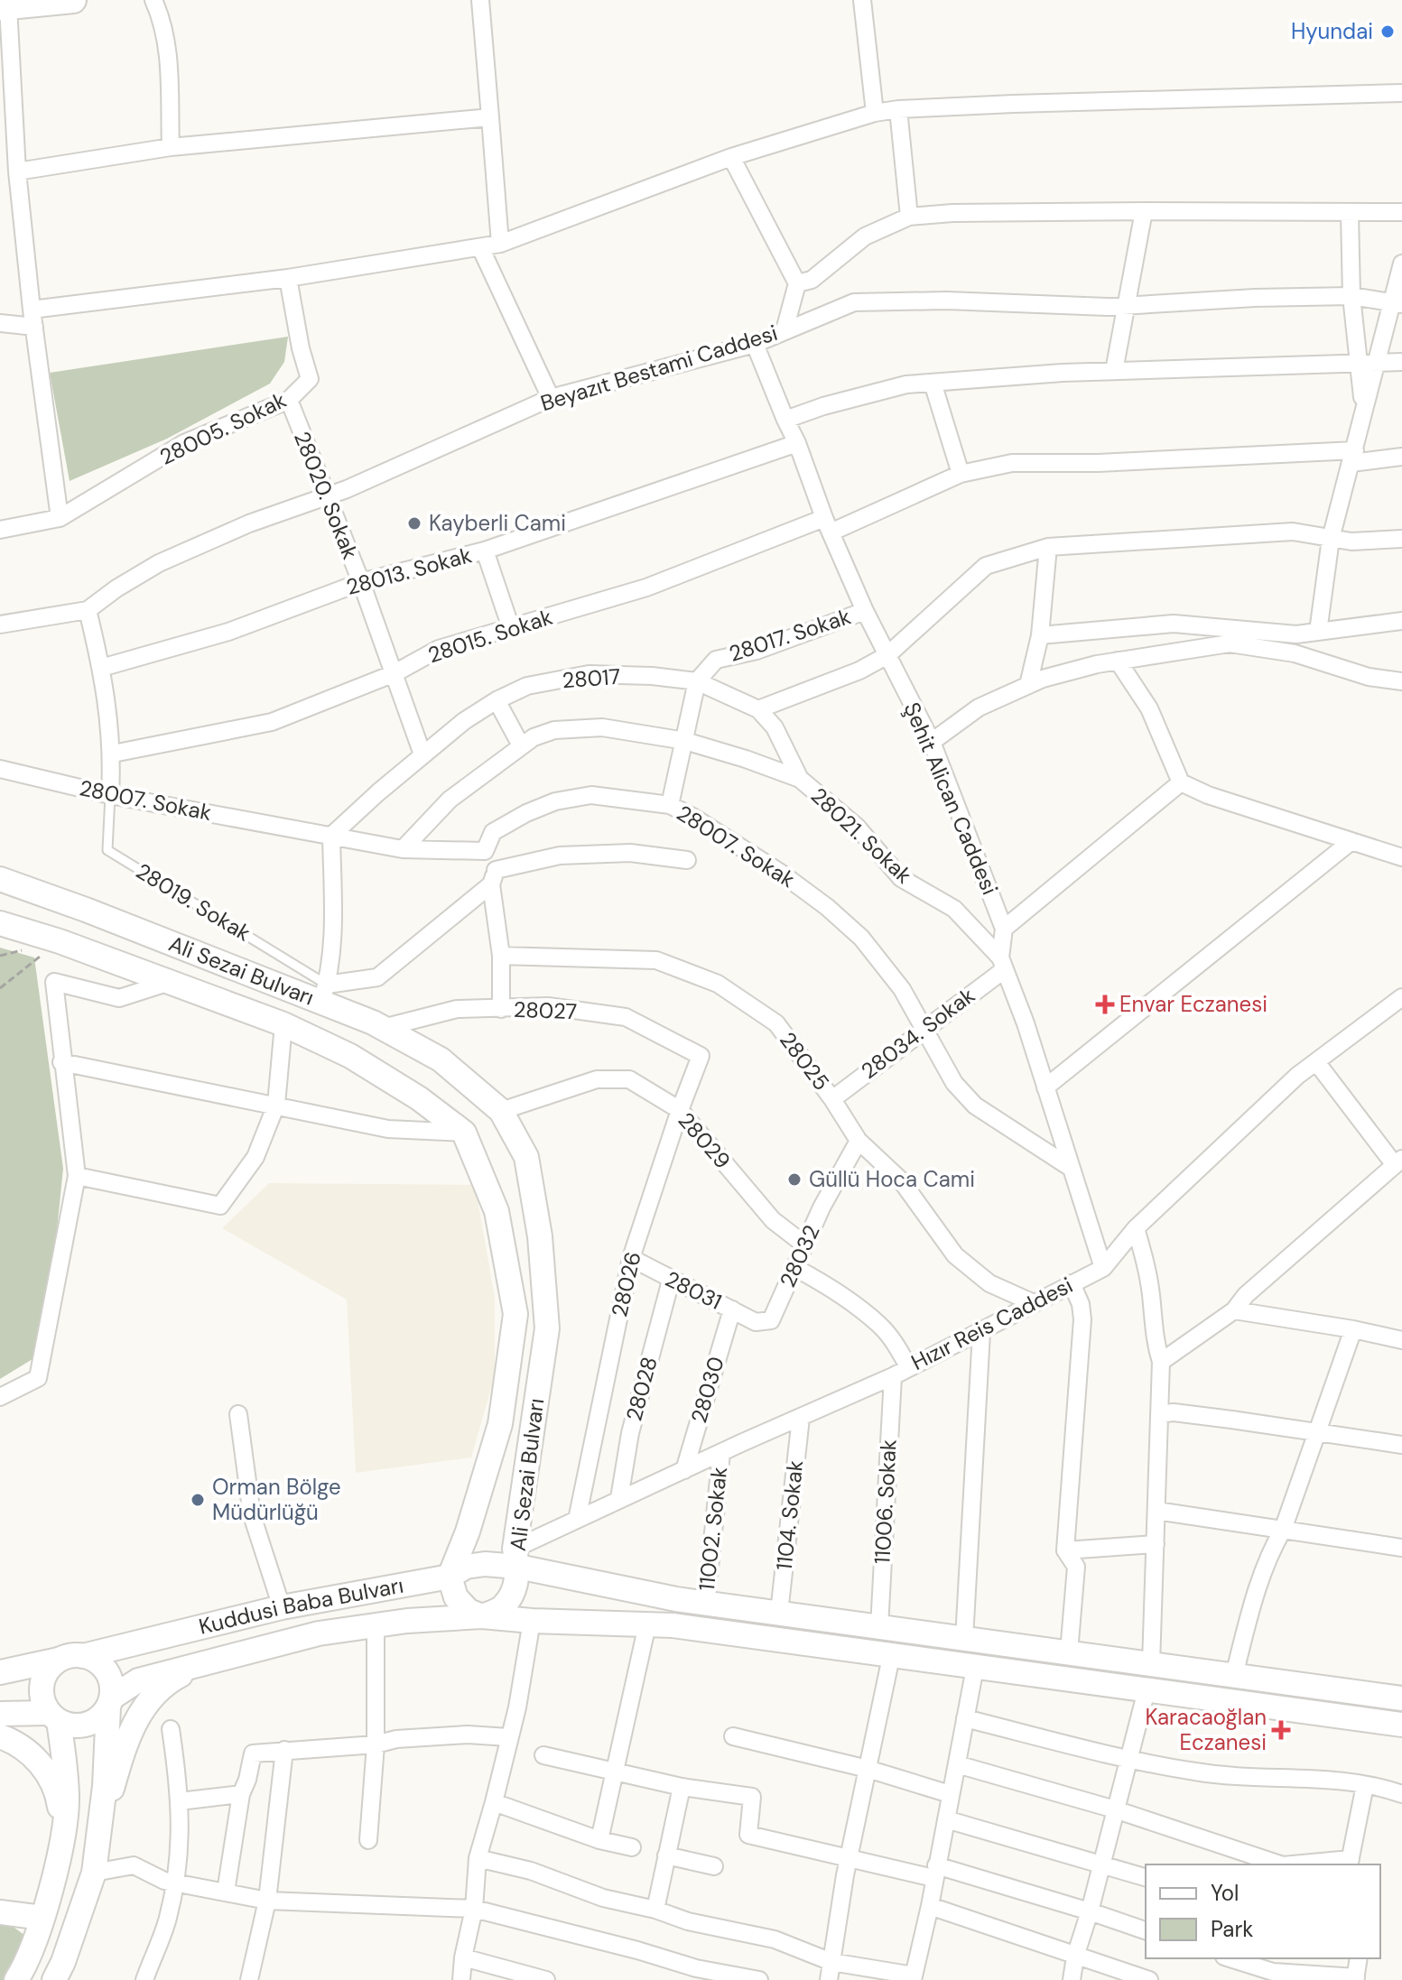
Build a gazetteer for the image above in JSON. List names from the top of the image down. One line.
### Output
{"streets":{"main road":["Ali Sezai Bulvarı","Kuddusi Baba Bulvarı"],"street":["Beyazıt Bestami Caddesi","28005. Sokak","28020. Sokak","28013. Sokak","28017. Sokak","28015. Sokak","28017","Şehit Alican Caddesi","28007. Sokak","28021. Sokak","28027","28034. Sokak","28025","28029","28032","28026","28031","Hızır Reis Caddesi","28028","28030","11006. Sokak","1104. Sokak","11002. Sokak"],"lane":["28019. Sokak"]},"crossings":[["Beyazıt Bestami Caddesi","28020. Sokak"],["Beyazıt Bestami Caddesi","Şehit Alican Caddesi"],["28005. Sokak","28020. Sokak"],["28020. Sokak","28013. Sokak"],["28020. Sokak","28015. Sokak"],["28020. Sokak","28017"],["28013. Sokak","Şehit Alican Caddesi"],["28017. Sokak","28017"],["28017. Sokak","Şehit Alican Caddesi"],["28015. Sokak","Şehit Alican Caddesi"],["28017","28007. Sokak"],["Şehit Alican Caddesi","28007. Sokak"],["Şehit Alican Caddesi","28021. Sokak"],["Şehit Alican Caddesi","28034. Sokak"],["Şehit Alican Caddesi","Hızır Reis Caddesi"],["28007. Sokak","28021. Sokak"],["28007. Sokak","28019. Sokak"],["28007. Sokak","28034. Sokak"],["28021. Sokak","28034. Sokak"],["28019. Sokak","Ali Sezai Bulvarı"],["Ali Sezai Bulvarı","28027"],["Ali Sezai Bulvarı","28029"],["Ali Sezai Bulvarı","Hızır Reis Caddesi"],["Ali Sezai Bulvarı","Kuddusi Baba Bulvarı"],["28027","28026"],["28034. Sokak","28025"],["28025","28032"],["28025","Hızır Reis Caddesi"],["28029","28032"],["28029","28026"],["28032","28031"],["28026","28031"],["28026","Hızır Reis Caddesi"],["28031","28028"],["28031","28030"],["Hızır Reis Caddesi","28028"],["Hızır Reis Caddesi","28030"],["Hızır Reis Caddesi","11006. Sokak"],["Hızır Reis Caddesi","1104. Sokak"],["Hızır Reis Caddesi","11002. Sokak"],["Hızır Reis Caddesi","Kuddusi Baba Bulvarı"],["11006. Sokak","Kuddusi Baba Bulvarı"],["1104. Sokak","Kuddusi Baba Bulvarı"],["11002. Sokak","Kuddusi Baba Bulvarı"]],"places":{"other":["Hyundai","Kayberli Cami","Güllü Hoca Cami","Orman Bölge Müdürlüğü"],"health":["Envar Eczanesi","Karacaoğlan Eczanesi"]},"legend":["Yol","Park"]}
